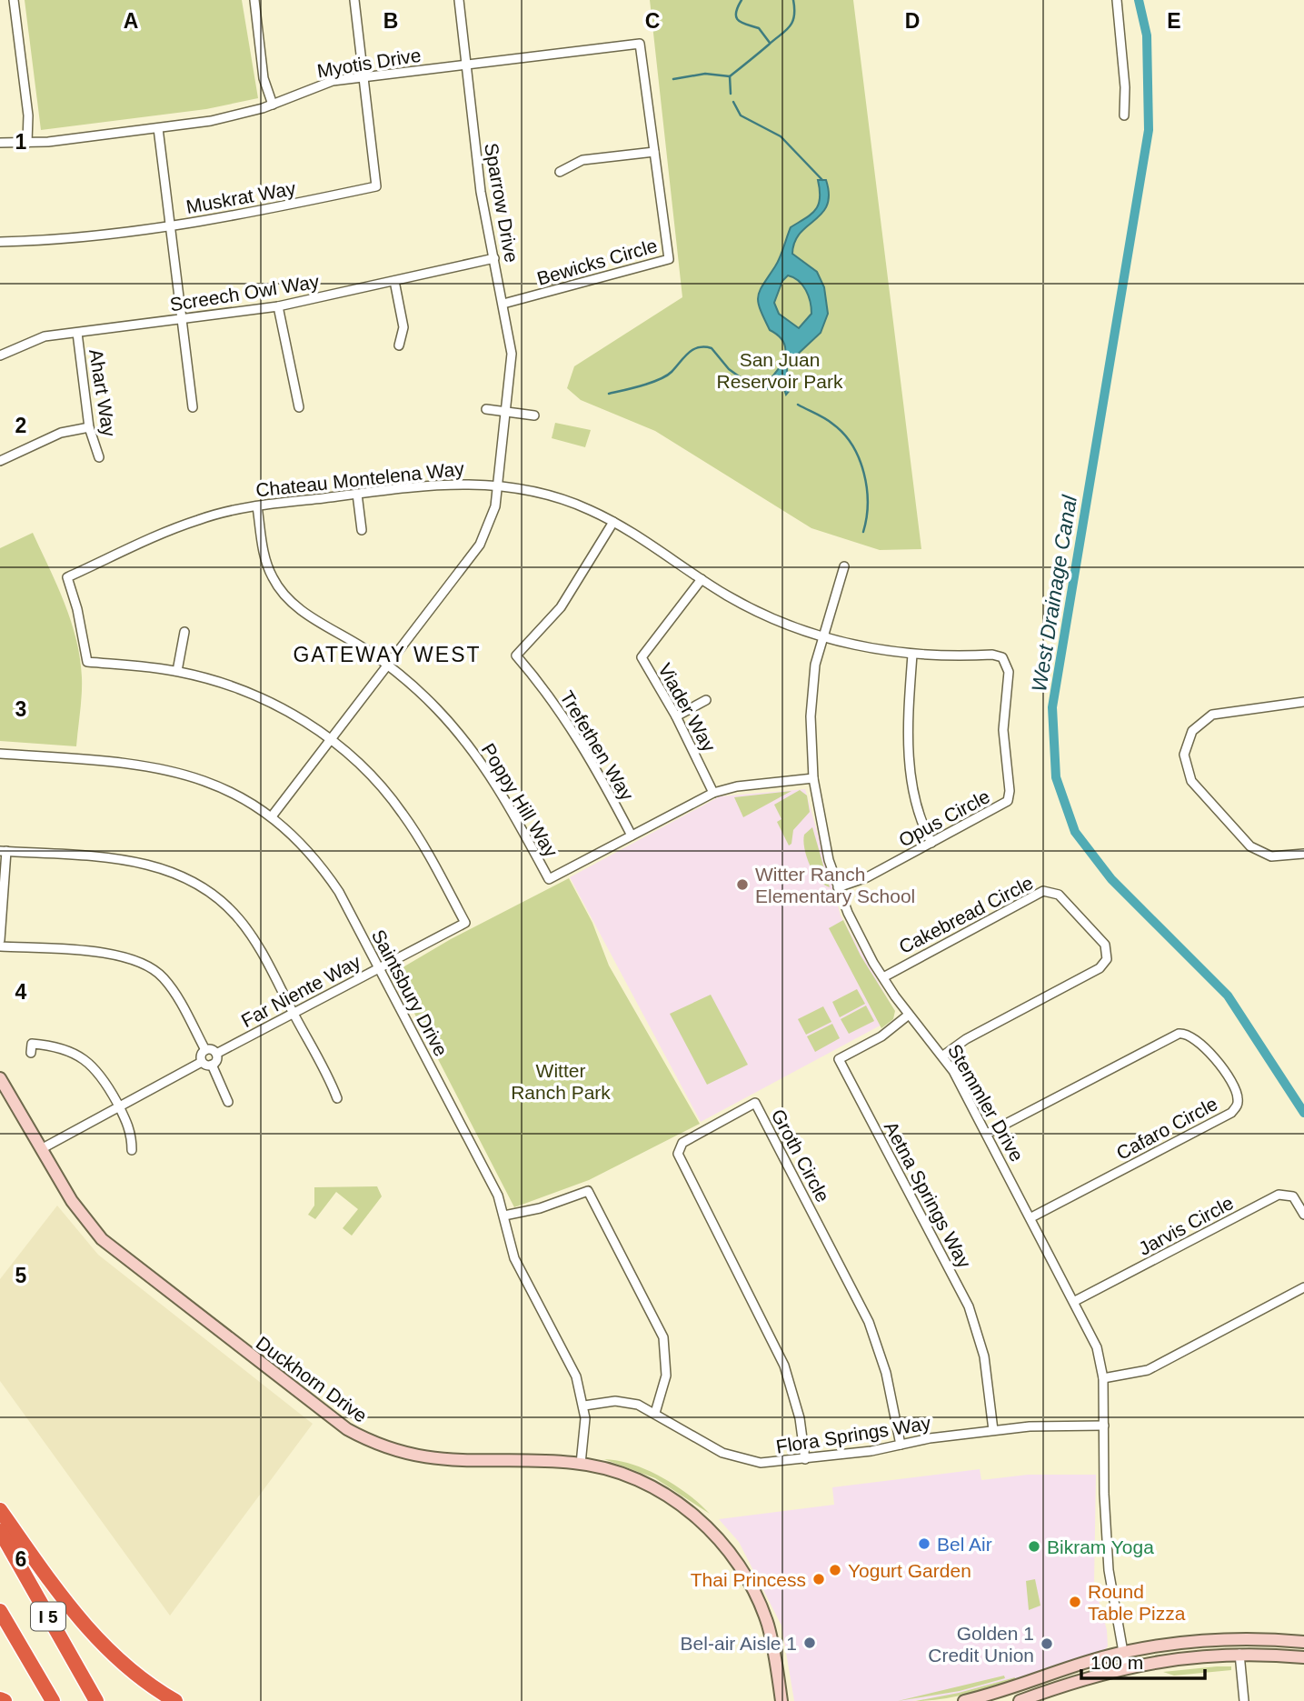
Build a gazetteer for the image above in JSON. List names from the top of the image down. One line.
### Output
{"streets":{"highway":["I 5"],"street":["Myotis Drive","Muskrat Way","Sparrow Drive","Bewicks Circle","Screech Owl Way","Ahart Way","Chateau Montelena Way","Viader Way","Trefethen Way","Poppy Hill Way","Opus Circle","Cakebread Circle","Far Niente Way","Saintsbury Drive","Stemmler Drive","Cafaro Circle","Groth Circle","Aetna Springs Way","Jarvis Circle","Duckhorn Drive","Flora Springs Way"]},"crossings":[["Myotis Drive","Muskrat Way"],["Myotis Drive","Sparrow Drive"],["Myotis Drive","Bewicks Circle"],["Sparrow Drive","Bewicks Circle"],["Sparrow Drive","Screech Owl Way"],["Sparrow Drive","Chateau Montelena Way"],["Sparrow Drive","Poppy Hill Way"],["Sparrow Drive","Far Niente Way"],["Sparrow Drive","Saintsbury Drive"],["Screech Owl Way","Ahart Way"],["Chateau Montelena Way","Viader Way"],["Chateau Montelena Way","Trefethen Way"],["Chateau Montelena Way","Poppy Hill Way"],["Chateau Montelena Way","Opus Circle"],["Chateau Montelena Way","Far Niente Way"],["Chateau Montelena Way","Stemmler Drive"],["Viader Way","Poppy Hill Way"],["Trefethen Way","Poppy Hill Way"],["Poppy Hill Way","Stemmler Drive"],["Opus Circle","Stemmler Drive"],["Cakebread Circle","Stemmler Drive"],["Far Niente Way","Saintsbury Drive"],["Saintsbury Drive","Duckhorn Drive"],["Saintsbury Drive","Flora Springs Way"],["Stemmler Drive","Cafaro Circle"],["Stemmler Drive","Aetna Springs Way"],["Stemmler Drive","Jarvis Circle"],["Stemmler Drive","Flora Springs Way"],["Groth Circle","Flora Springs Way"],["Aetna Springs Way","Flora Springs Way"]],"districts":["GATEWAY WEST"],"water":["West Drainage Canal"],"parks":["San Juan Reservoir Park","Witter Ranch Park"],"places":["Witter Ranch Elementary School","Bel Air","Bikram Yoga","Yogurt Garden","Thai Princess","Round Table Pizza","Bel-air Aisle 1","Golden 1 Credit Union"],"scale_bar":"100 m","grid":{"columns":["A","B","C","D","E"],"rows":["1","2","3","4","5","6"]}}
